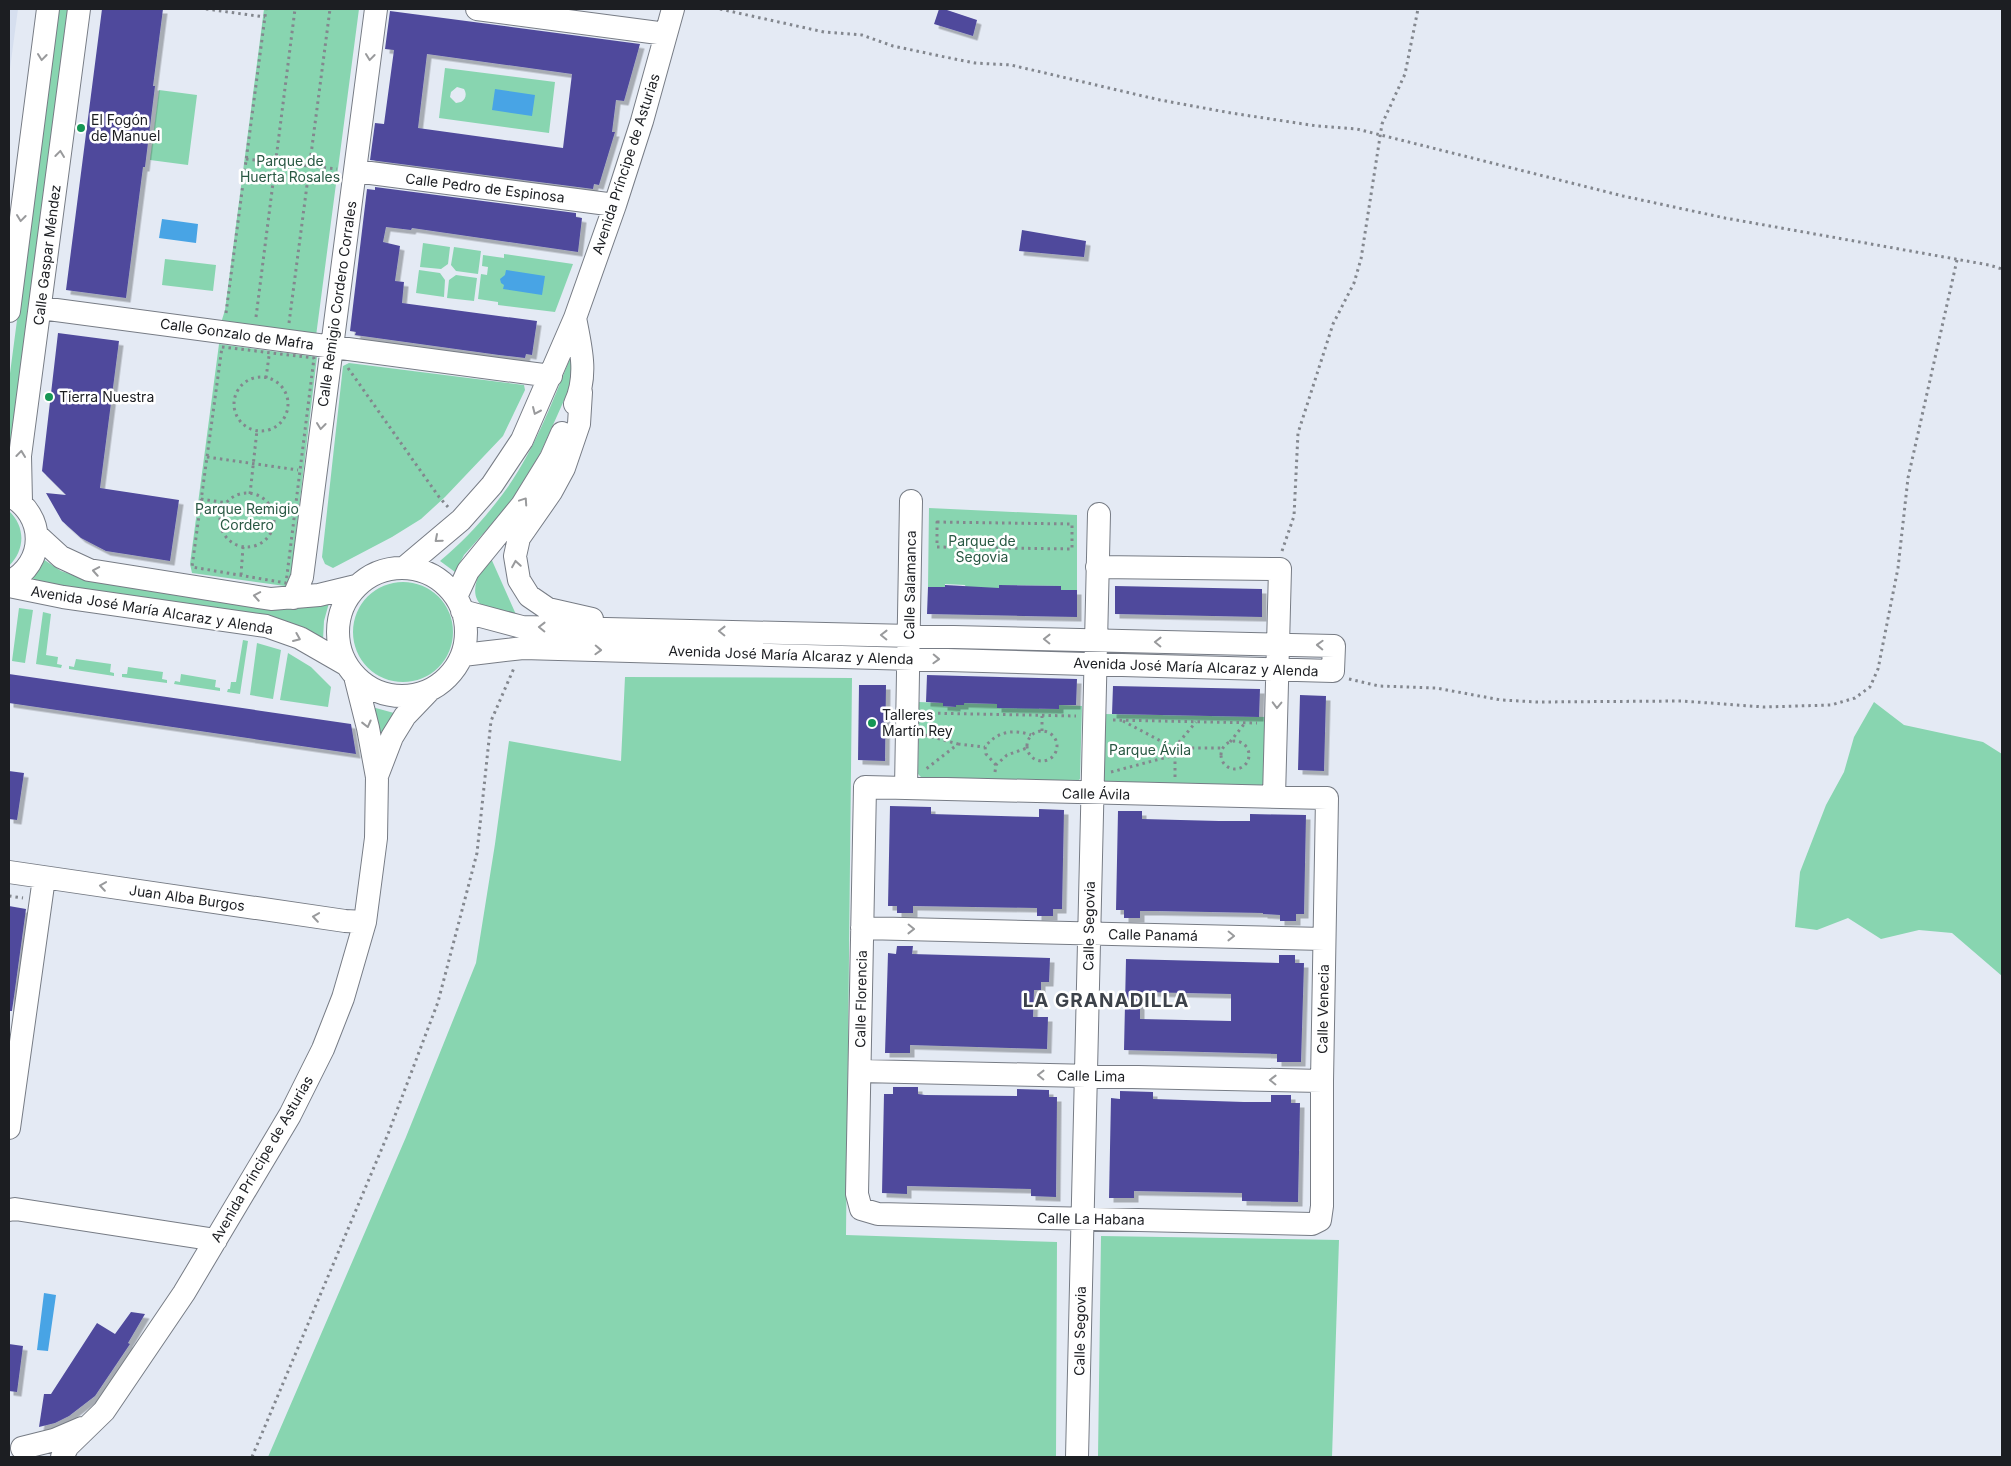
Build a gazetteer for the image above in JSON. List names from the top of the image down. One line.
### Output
{"streets":{"street":["Avenida Príncipe de Asturias","Calle Pedro de Espinosa","Calle Gaspar Méndez","Calle Remigio Cordero Corrales","Calle Gonzalo de Mafra","Calle Salamanca","Avenida José María Alcaraz y Alenda","Calle Ávila","Juan Alba Burgos","Calle Segovia","Calle Panamá","Calle Florencia","Calle Venecia","Calle Lima","Calle La Habana"]},"crossings":[["Avenida Príncipe de Asturias","Calle Pedro de Espinosa"],["Avenida Príncipe de Asturias","Calle Gonzalo de Mafra"],["Avenida Príncipe de Asturias","Avenida José María Alcaraz y Alenda"],["Avenida Príncipe de Asturias","Juan Alba Burgos"],["Calle Pedro de Espinosa","Calle Remigio Cordero Corrales"],["Calle Gaspar Méndez","Calle Gonzalo de Mafra"],["Calle Remigio Cordero Corrales","Calle Gonzalo de Mafra"],["Calle Salamanca","Avenida José María Alcaraz y Alenda"],["Calle Salamanca","Calle Ávila"],["Avenida José María Alcaraz y Alenda","Calle Segovia"],["Calle Ávila","Calle Segovia"],["Calle Ávila","Calle Florencia"],["Calle Ávila","Calle Venecia"],["Calle Segovia","Calle Panamá"],["Calle Segovia","Calle Lima"],["Calle Segovia","Calle La Habana"],["Calle Panamá","Calle Florencia"],["Calle Panamá","Calle Venecia"],["Calle Florencia","Calle Lima"],["Calle Florencia","Calle La Habana"],["Calle Venecia","Calle Lima"],["Calle Venecia","Calle La Habana"]],"one_way":["Calle Remigio Cordero Corrales","Juan Alba Burgos","Calle Panamá","Calle Lima"],"districts":["LA GRANADILLA"],"parks":["Parque de Huerta Rosales","Parque Remigio Cordero","Parque de Segovia","Parque Ávila"],"places":["El Fogón de Manuel","Tierra Nuestra","Talleres Martín Rey"]}
